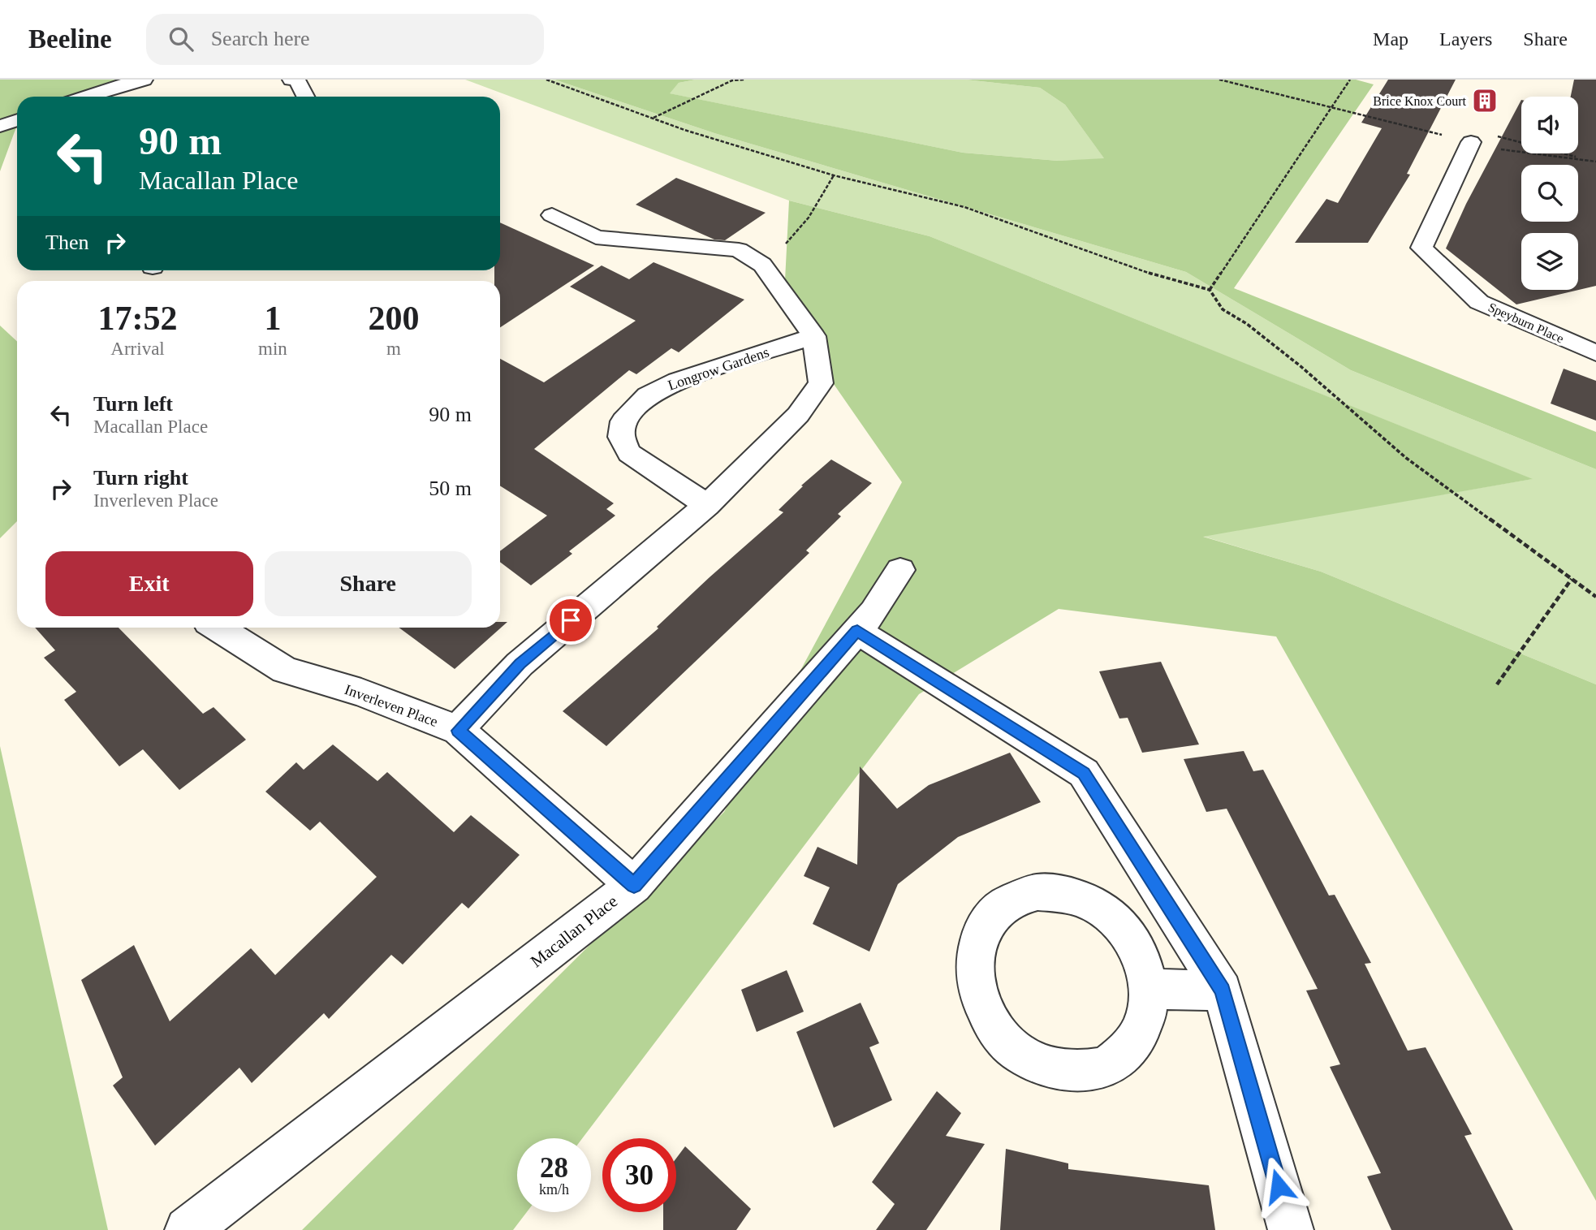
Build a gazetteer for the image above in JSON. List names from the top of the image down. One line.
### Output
{"streets":{"street":["Speyburn Place","Longrow Gardens","Inverleven Place","Macallan Place"]},"crossings":[["Inverleven Place","Macallan Place"]],"places":{"building":["Brice Knox Court"]},"page":{"header":"Beeline","search":"Search here","nav":["Map","Layers","Share"],"turn":["90 m","Macallan Place"],"then":"Then","eta":["17:52","Arrival","1","min","200","m"],"list":[{"name":"Turn left","note":"Macallan Place","value":"90 m"},{"name":"Turn right","note":"Inverleven Place","value":"50 m"}],"buttons":["Exit","Share"],"speed":"28 km/h","limit":"30"}}
